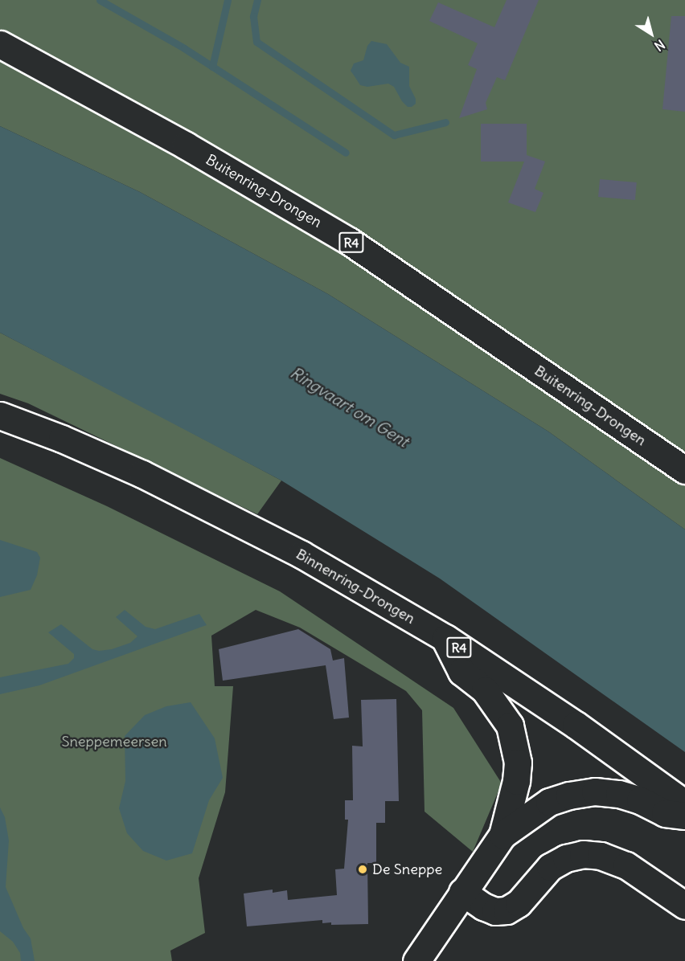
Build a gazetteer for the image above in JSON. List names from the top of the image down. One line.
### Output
{"streets":{"main road":["Buitenring-Drongen","R4","Binnenring-Drongen"]},"water":["Ringvaart om Gent"],"parks":["Sneppemeersen"],"places":["De Sneppe"],"north":"bottom right"}
